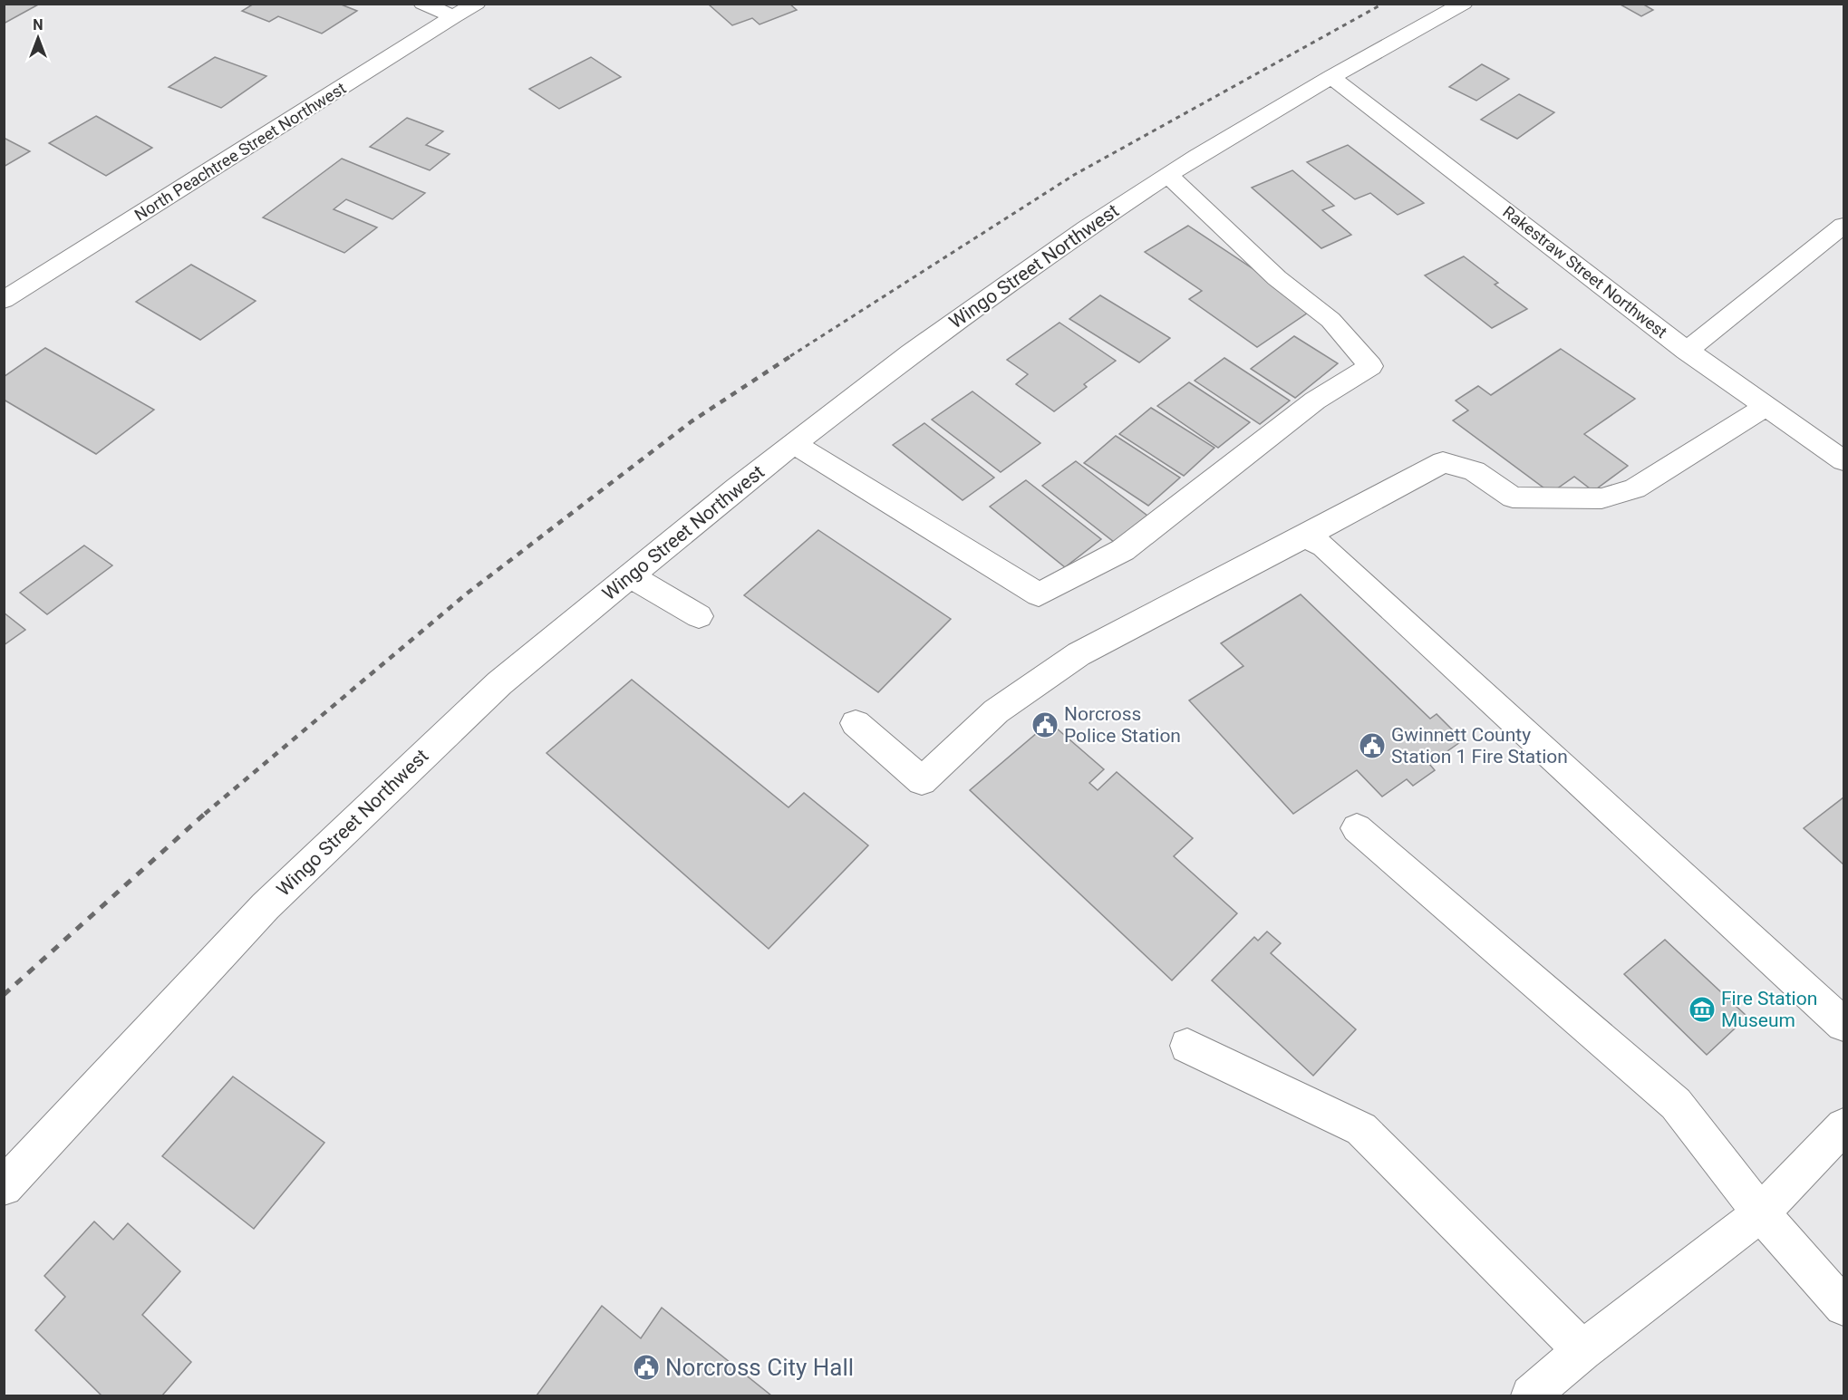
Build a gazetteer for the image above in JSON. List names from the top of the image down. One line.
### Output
{"streets":{"street":["North Peachtree Street Northwest","Wingo Street Northwest","Rakestraw Street Northwest"]},"crossings":[["Wingo Street Northwest","Rakestraw Street Northwest"]],"places":{"public building":["Norcross Police Station","Gwinnett County Station 1 Fire Station","Norcross City Hall"],"museum":["Fire Station Museum"]},"north":"top"}
